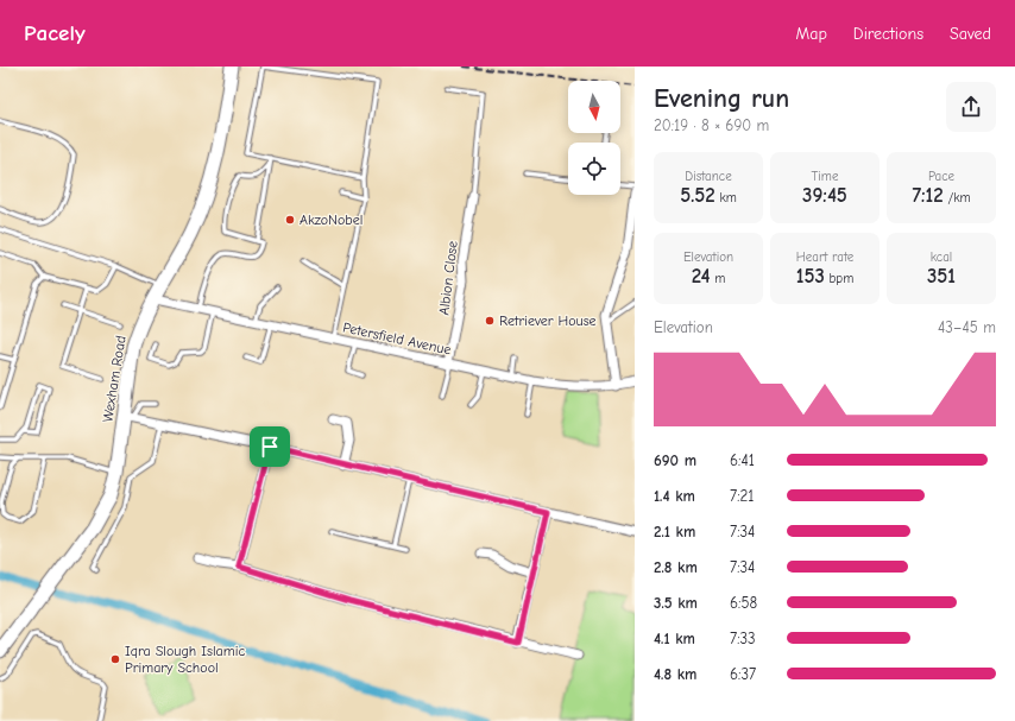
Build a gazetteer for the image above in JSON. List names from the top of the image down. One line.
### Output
{"streets":{"street":["Albion Close","Petersfield Avenue","Wexham Road"]},"crossings":[["Albion Close","Petersfield Avenue"],["Petersfield Avenue","Wexham Road"]],"places":["AkzoNobel","Retriever House","Iqra Slough Islamic Primary School"],"north":"bottom","page":{"header":"Pacely","nav":["Map","Directions","Saved"],"heading":["Evening run","20:19 · 8 × 690 m"],"stats":[["Distance","5.52 km"],["Time","39:45"],["Pace","7:12 /km"],["Elevation","24 m"],["Heart rate","153 bpm"],["kcal","351"]],"chart":["Elevation","43–45 m"],"list":[{"name":"690 m","note":"6:41"},{"name":"1.4 km","note":"7:21"},{"name":"2.1 km","note":"7:34"},{"name":"2.8 km","note":"7:34"},{"name":"3.5 km","note":"6:58"},{"name":"4.1 km","note":"7:33"},{"name":"4.8 km","note":"6:37"}]}}
